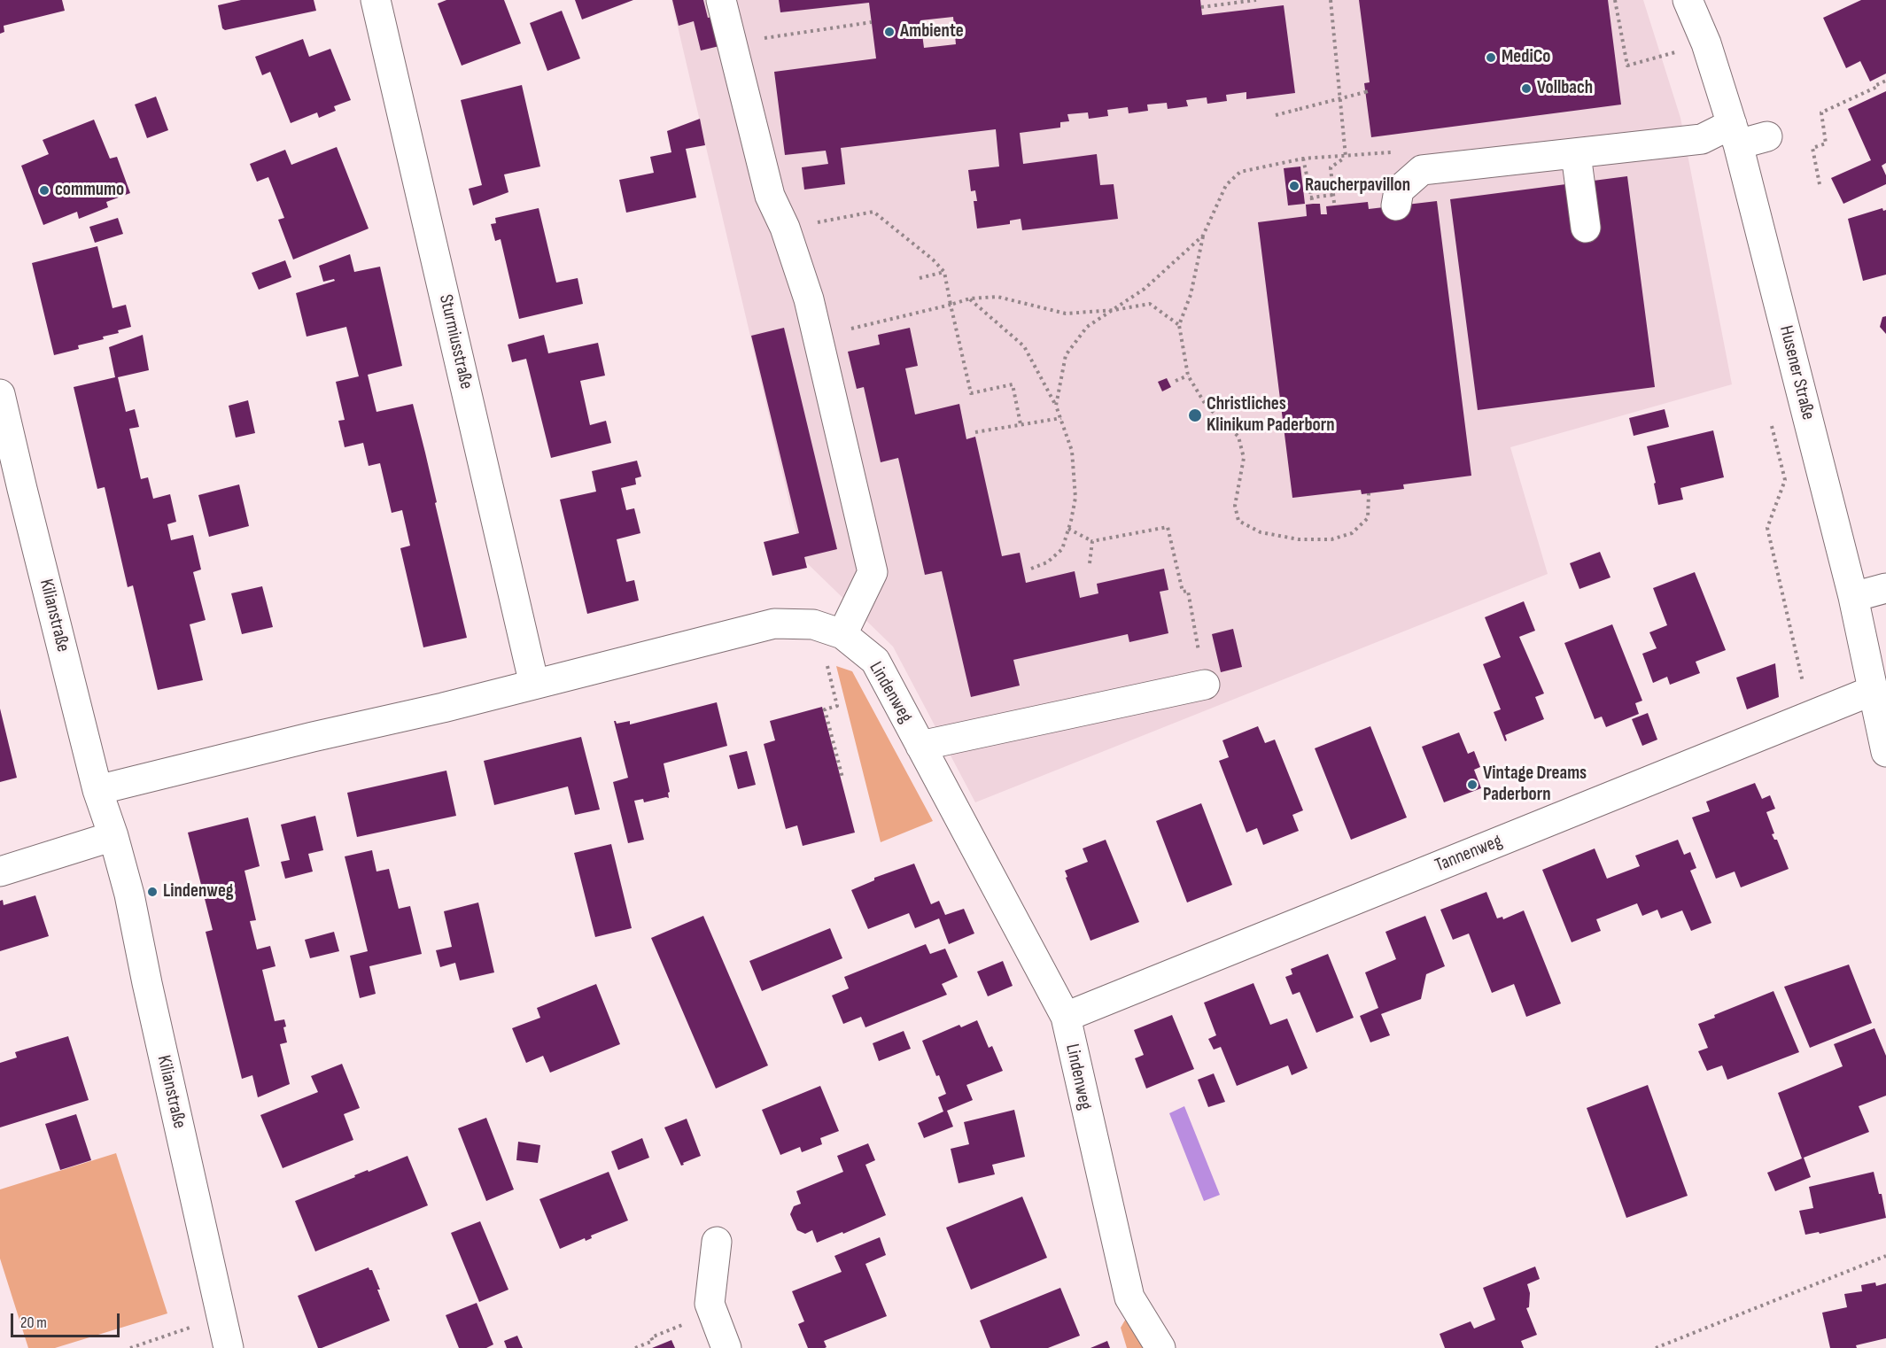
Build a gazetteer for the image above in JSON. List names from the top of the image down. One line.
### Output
{"streets":{"street":["Sturmiusstraße","Husener Straße","Kilianstraße","Lindenweg","Tannenweg"]},"crossings":[["Sturmiusstraße","Lindenweg"],["Husener Straße","Tannenweg"],["Kilianstraße","Lindenweg"],["Lindenweg","Tannenweg"]],"places":["Ambiente","MediCo","Vollbach","Raucherpavillon","commumo","Christliches Klinikum Paderborn","Vintage Dreams Paderborn","Lindenweg"],"scale_bar":"20 m"}
